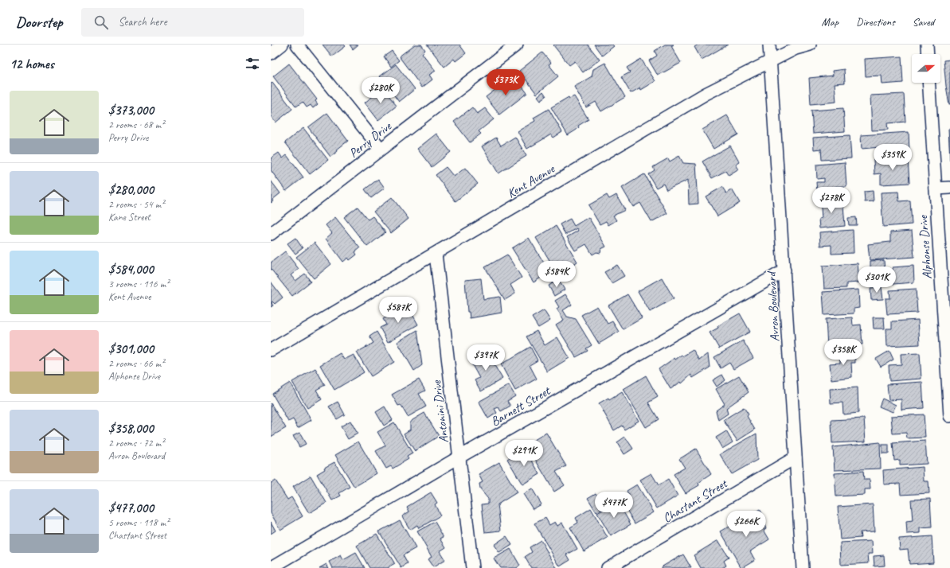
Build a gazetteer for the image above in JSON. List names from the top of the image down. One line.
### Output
{"streets":{"street":["Perry Drive","Kent Avenue","Alphonse Drive","Avron Boulevard","Barnett Street","Antonini Drive","Chastant Street"]},"crossings":[["Kent Avenue","Avron Boulevard"],["Kent Avenue","Antonini Drive"],["Avron Boulevard","Barnett Street"],["Avron Boulevard","Chastant Street"],["Barnett Street","Antonini Drive"]],"north":"right","page":{"header":"Doorstep","search":"Search here","nav":["Map","Directions","Saved"],"heading":"12 homes","price":["$373K","$280K","$359K","$278K","$584K","$301K","$587K","$358K","$397K","$291K","$477K","$266K"],"list":[{"name":"$373,000","note":"2 rooms · 68 m² · Perry Drive"},{"name":"$280,000","note":"2 rooms · 54 m² · Kane Street"},{"name":"$584,000","note":"3 rooms · 116 m² · Kent Avenue"},{"name":"$301,000","note":"2 rooms · 66 m² · Alphonse Drive"},{"name":"$358,000","note":"2 rooms · 72 m² · Avron Boulevard"},{"name":"$477,000","note":"5 rooms · 118 m² · Chastant Street"}]}}
